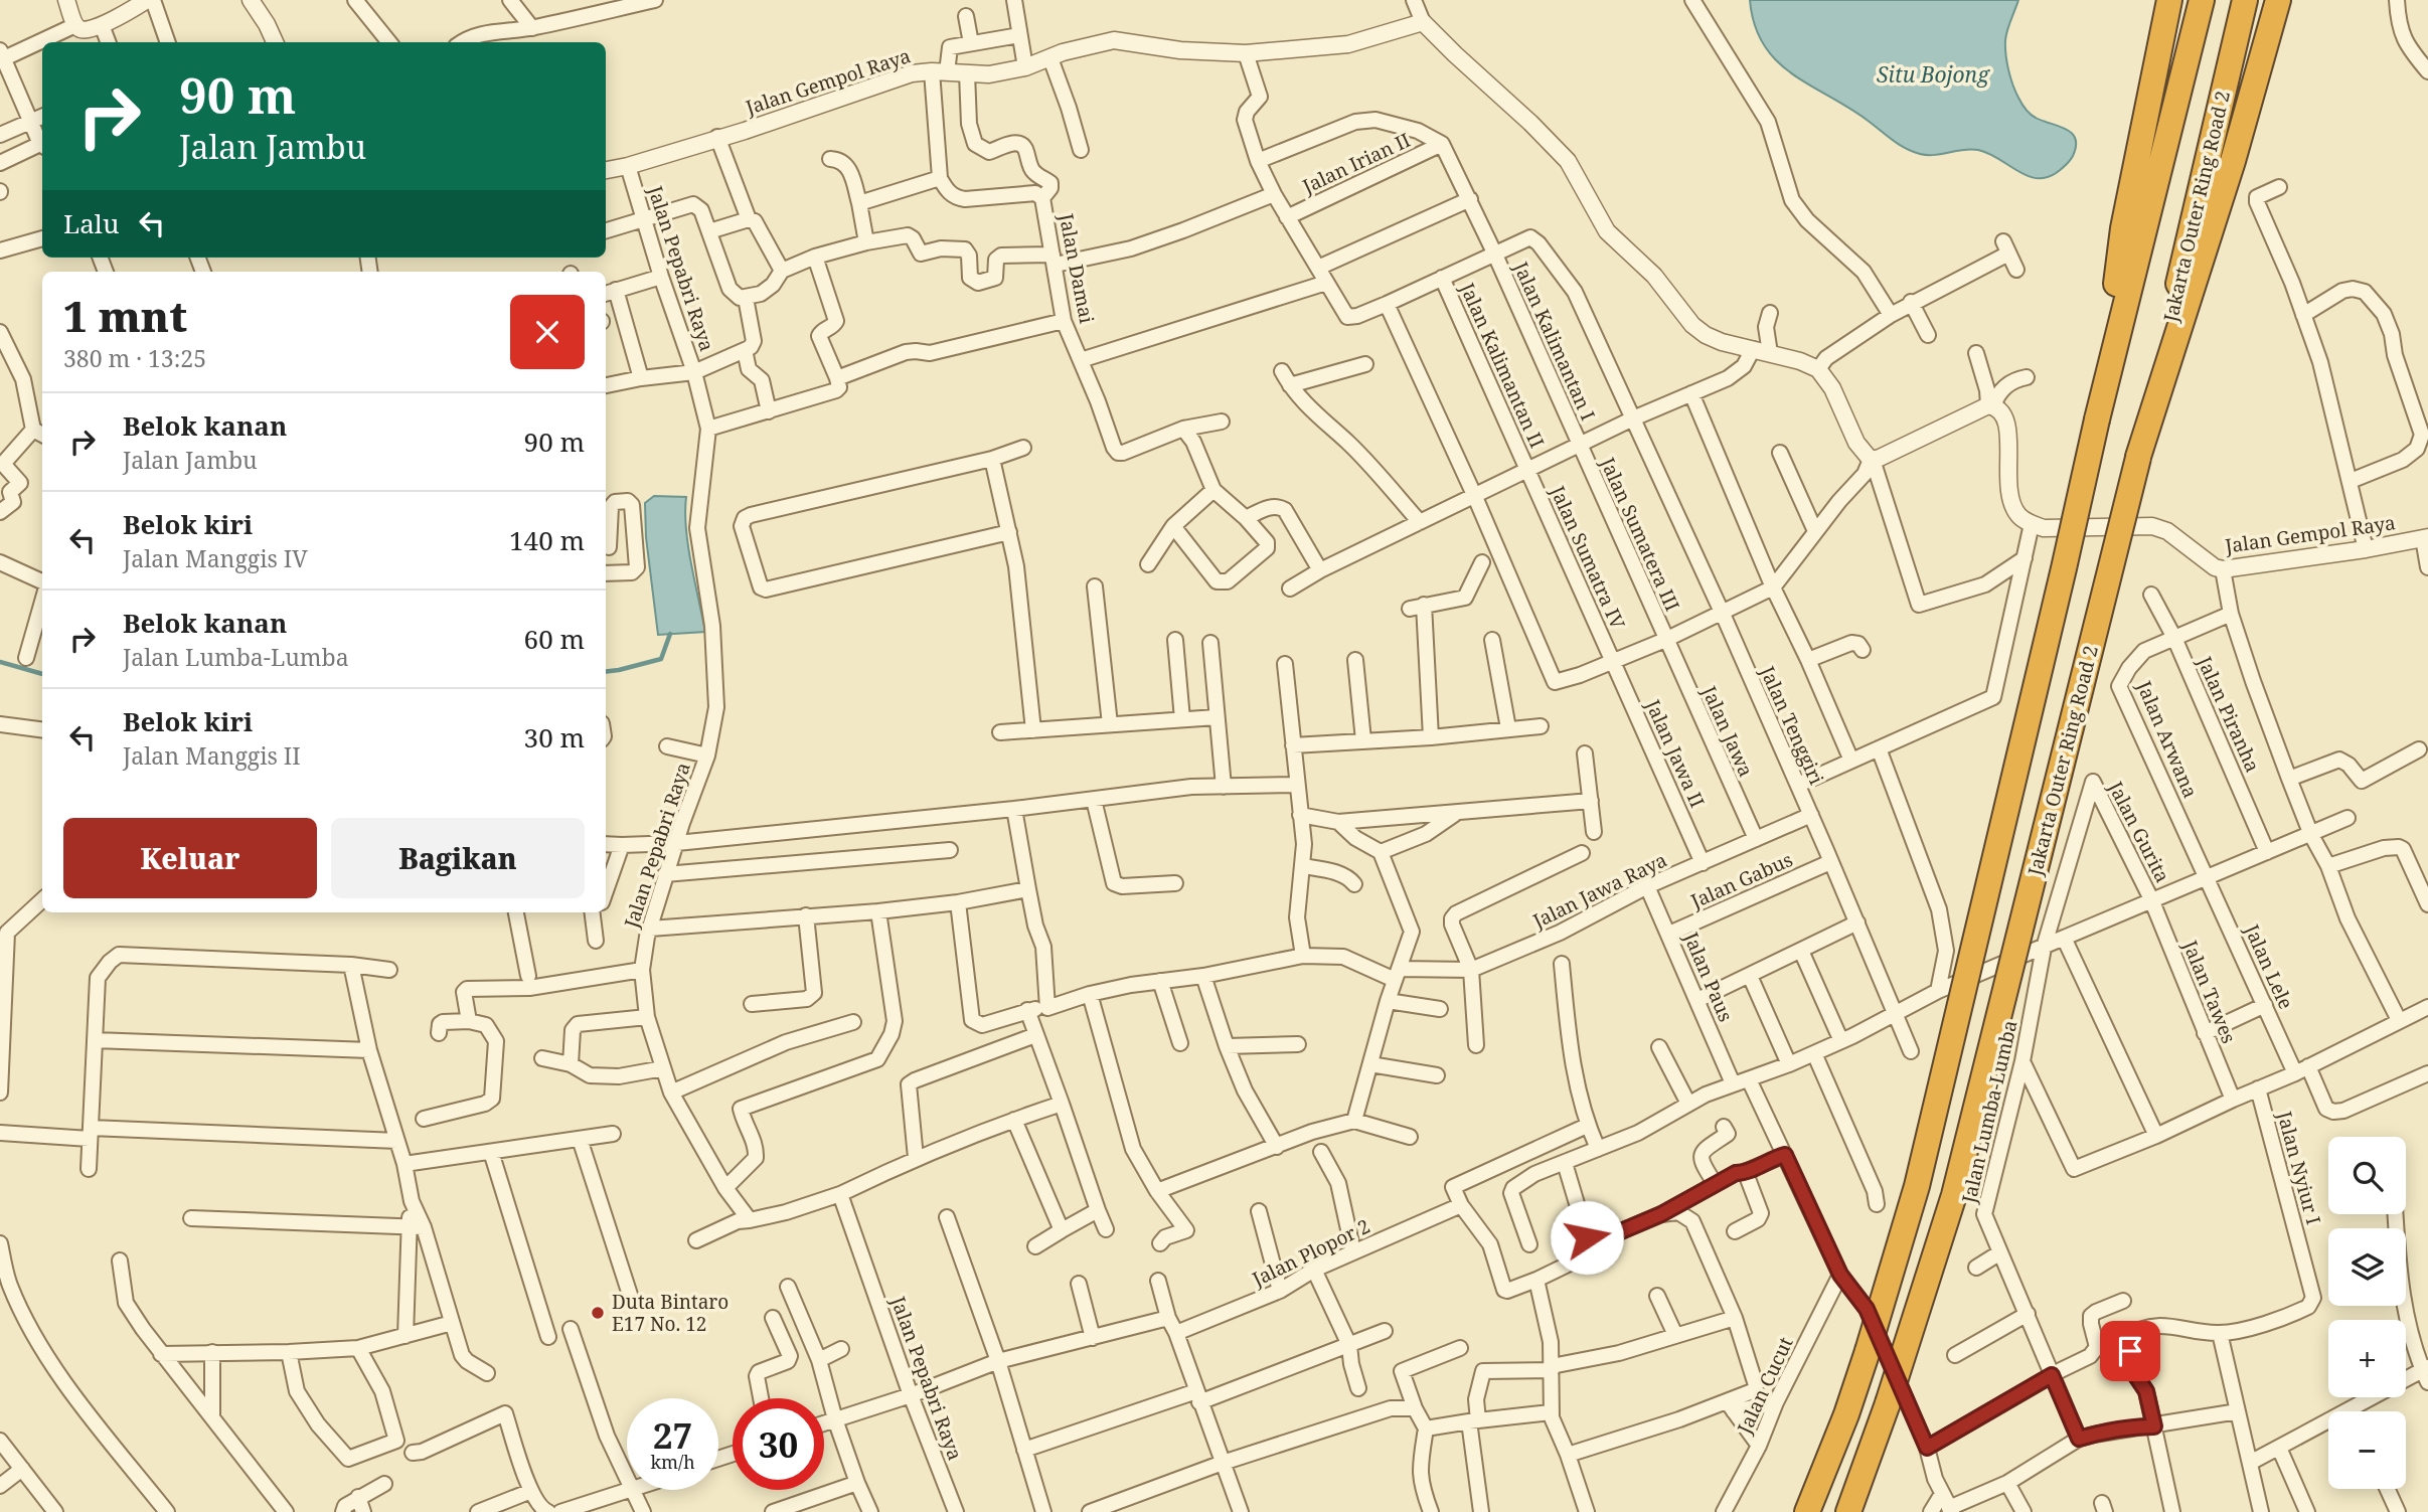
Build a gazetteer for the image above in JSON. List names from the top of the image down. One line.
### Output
{"streets":{"highway":["Jakarta Outer Ring Road 2"],"street":["Jalan Gempol Raya","Jalan Irian II","Jalan Pepabri Raya","Jalan Damai","Jalan Kalimantan I","Jalan Kalimantan II","Jalan Sumatera III","Jalan Sumatra IV","Jalan Piranha","Jalan Tenggiri","Jalan Jawa","Jalan Arwana","Jalan Jawa II","Jalan Gurita","Jalan Gabus","Jalan Jawa Raya","Jalan Lele","Jalan Paus","Jalan Tawes","Jalan Lumba-Lumba","Jalan Nyiur I","Jalan Plopor 2","Jalan Cucut"]},"crossings":[["Jalan Gempol Raya","Jalan Pepabri Raya"],["Jalan Irian II","Jalan Kalimantan I"],["Jalan Kalimantan I","Jalan Sumatera III"],["Jalan Kalimantan I","Jalan Tenggiri"],["Jalan Kalimantan II","Jalan Sumatra IV"],["Jalan Kalimantan II","Jalan Tenggiri"],["Jalan Sumatera III","Jalan Jawa"],["Jalan Sumatra IV","Jalan Jawa II"],["Jalan Piranha","Jalan Arwana"],["Jalan Tenggiri","Jalan Gabus"],["Jalan Tenggiri","Jalan Jawa Raya"],["Jalan Jawa","Jalan Jawa Raya"],["Jalan Arwana","Jalan Lele"],["Jalan Jawa II","Jalan Jawa Raya"],["Jalan Gurita","Jalan Tawes"],["Jalan Gurita","Jalan Lumba-Lumba"],["Jalan Gabus","Jalan Paus"],["Jalan Jawa Raya","Jalan Paus"]],"water":["Situ Bojong"],"places":["Duta Bintaro E17 No. 12"],"page":{"turn":["90 m","Jalan Jambu"],"then":"Lalu","heading":["1 mnt","380 m · 13:25"],"list":[{"name":"Belok kanan","note":"Jalan Jambu","value":"90 m"},{"name":"Belok kiri","note":"Jalan Manggis IV","value":"140 m"},{"name":"Belok kanan","note":"Jalan Lumba-Lumba","value":"60 m"},{"name":"Belok kiri","note":"Jalan Manggis II","value":"30 m"}],"buttons":["Keluar","Bagikan"],"map_buttons":["+","−"],"speed":"27 km/h","limit":"30"}}
